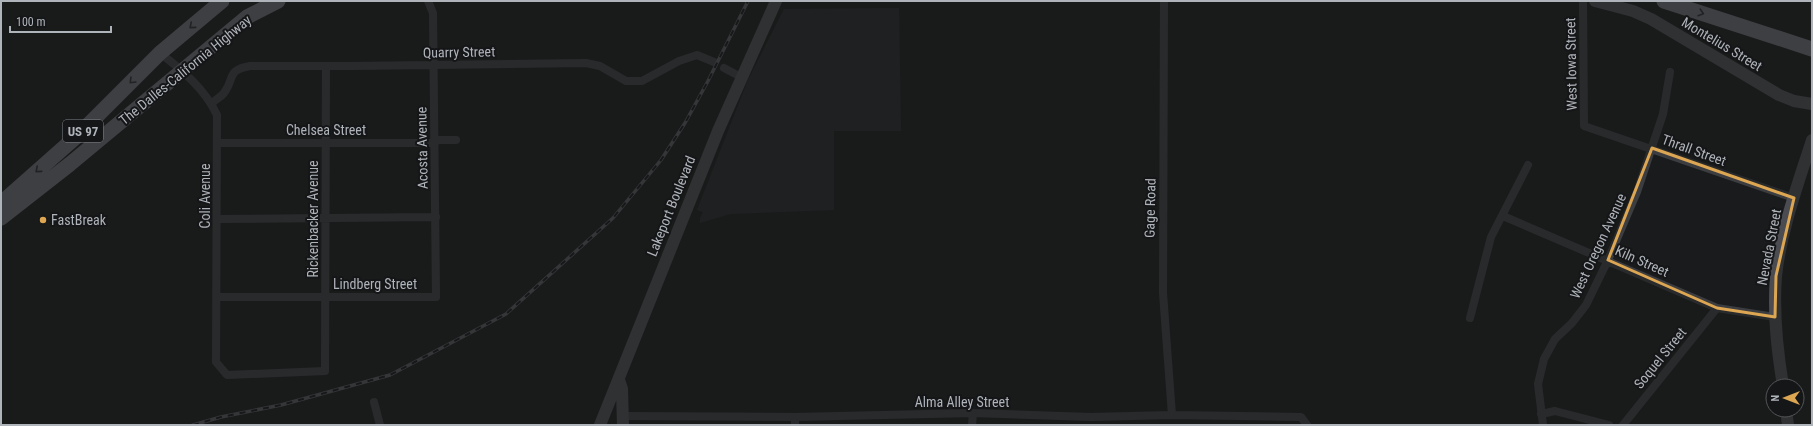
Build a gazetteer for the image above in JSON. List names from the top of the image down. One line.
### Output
{"streets":{"highway":["The Dalles-California Highway","US 97"],"street":["Montelius Street","Quarry Street","West Iowa Street","Chelsea Street","Acosta Avenue","Thrall Street","Coli Avenue","Lakeport Boulevard","Gage Road","Rickenbacker Avenue","West Oregon Avenue","Nevada Street","Kiln Street","Lindberg Street","Soquel Street","Alma Alley Street"]},"crossings":[["Quarry Street","Acosta Avenue"],["Quarry Street","Coli Avenue"],["Quarry Street","Rickenbacker Avenue"],["West Iowa Street","Thrall Street"],["The Dalles-California Highway","Coli Avenue"],["Chelsea Street","Acosta Avenue"],["Chelsea Street","Coli Avenue"],["Chelsea Street","Rickenbacker Avenue"],["Acosta Avenue","Lindberg Street"],["Thrall Street","West Oregon Avenue"],["Thrall Street","Nevada Street"],["Coli Avenue","Rickenbacker Avenue"],["Coli Avenue","Lindberg Street"],["Gage Road","Alma Alley Street"],["Rickenbacker Avenue","Lindberg Street"],["West Oregon Avenue","Kiln Street"],["Nevada Street","Kiln Street"],["Kiln Street","Soquel Street"]],"places":["FastBreak"],"scale_bar":"100 m","north":"left"}
